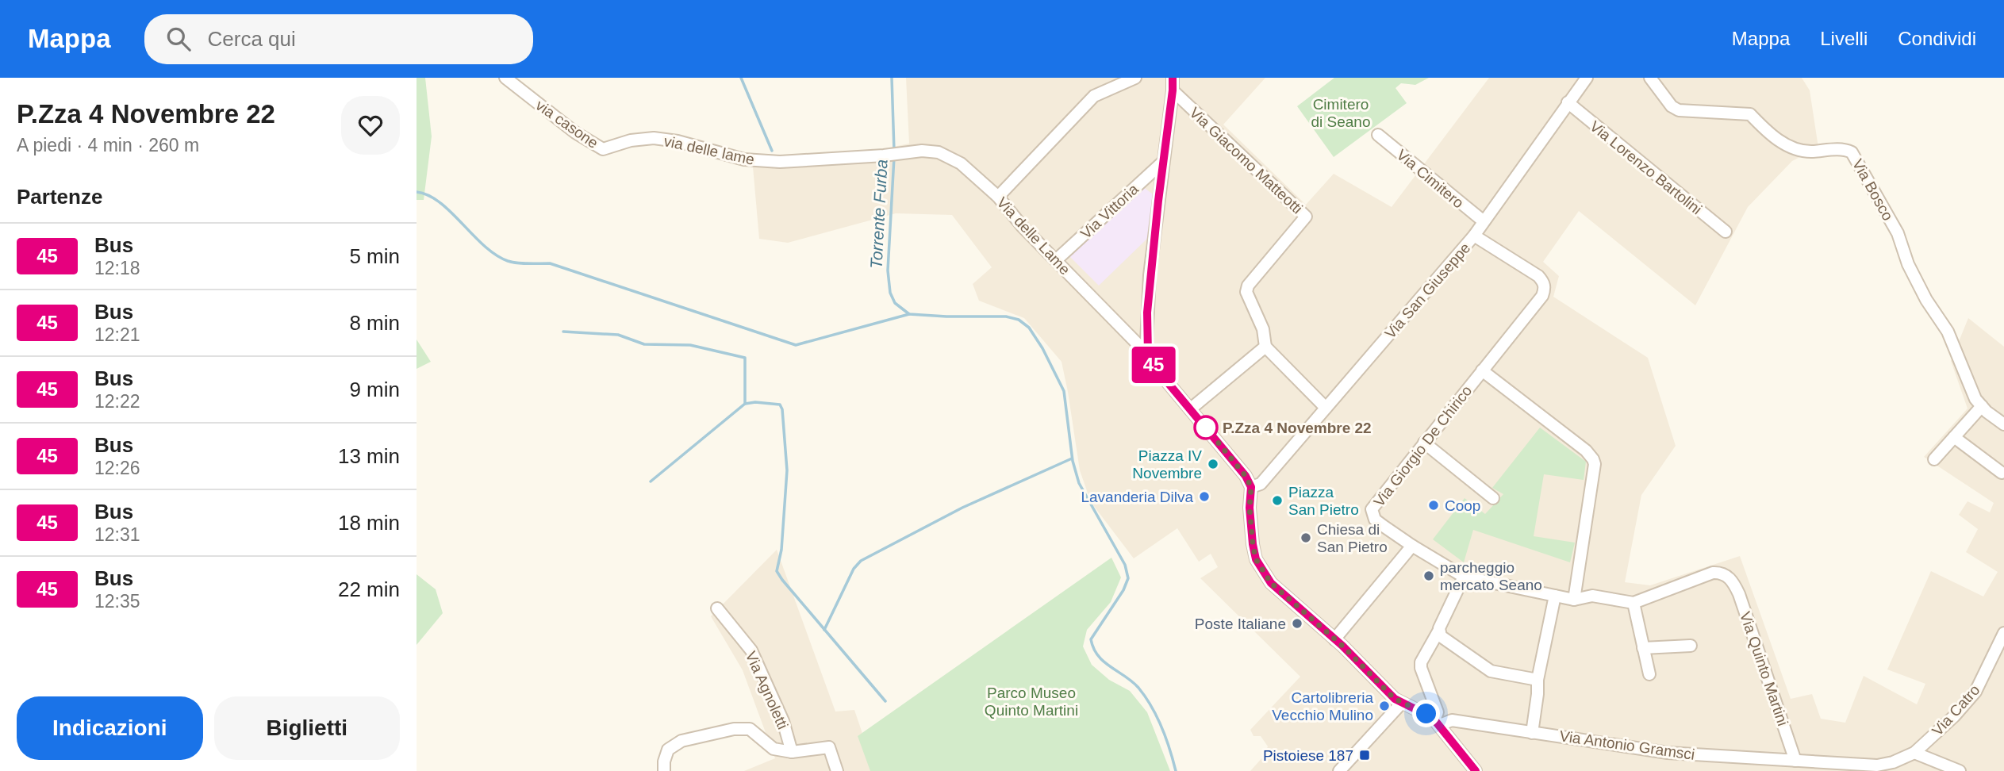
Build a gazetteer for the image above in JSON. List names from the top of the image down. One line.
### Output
{"streets":{"street":["via casone","via delle lame","Via Giacomo Matteotti","Via Lorenzo Bartolini","Via Cimitero","Via Bosco","Via Vittoria","Via delle Lame","Via San Giuseppe","Via Giorgio De Chirico","Via Quinto Martini","Via Agnoletti","Via Catro","Via Antonio Gramsci"]},"crossings":[["via casone","via delle lame"],["via delle lame","Via delle Lame"],["Via Lorenzo Bartolini","Via San Giuseppe"],["Via Cimitero","Via San Giuseppe"],["Via Vittoria","Via delle Lame"],["Via delle Lame","Via San Giuseppe"],["Via San Giuseppe","Via Giorgio De Chirico"],["Via Giorgio De Chirico","Via Quinto Martini"],["Via Quinto Martini","Via Antonio Gramsci"],["Via Catro","Via Antonio Gramsci"]],"water":["Torrente Furba"],"parks":["Cimitero di Seano","Parco Museo Quinto Martini"],"places":{"other":["P.Zza 4 Novembre 22","Piazza IV Novembre","Lavanderia Dilva","Piazza San Pietro","Coop","Chiesa di San Pietro","parcheggio mercato Seano","Poste Italiane","Cartolibreria Vecchio Mulino"],"transit":["Pistoiese 187"]},"lines":["bus line 45"],"page":{"header":"Mappa","search":"Cerca qui","nav":["Mappa","Livelli","Condividi"],"heading":[["P.Zza 4 Novembre 22","A piedi · 4 min · 260 m"],"Partenze"],"on_map":"45","list":[{"mark":"45","name":"Bus","note":"12:18","value":"5 min"},{"mark":"45","name":"Bus","note":"12:21","value":"8 min"},{"mark":"45","name":"Bus","note":"12:22","value":"9 min"},{"mark":"45","name":"Bus","note":"12:26","value":"13 min"},{"mark":"45","name":"Bus","note":"12:31","value":"18 min"},{"mark":"45","name":"Bus","note":"12:35","value":"22 min"}],"buttons":["Indicazioni","Biglietti"]}}
